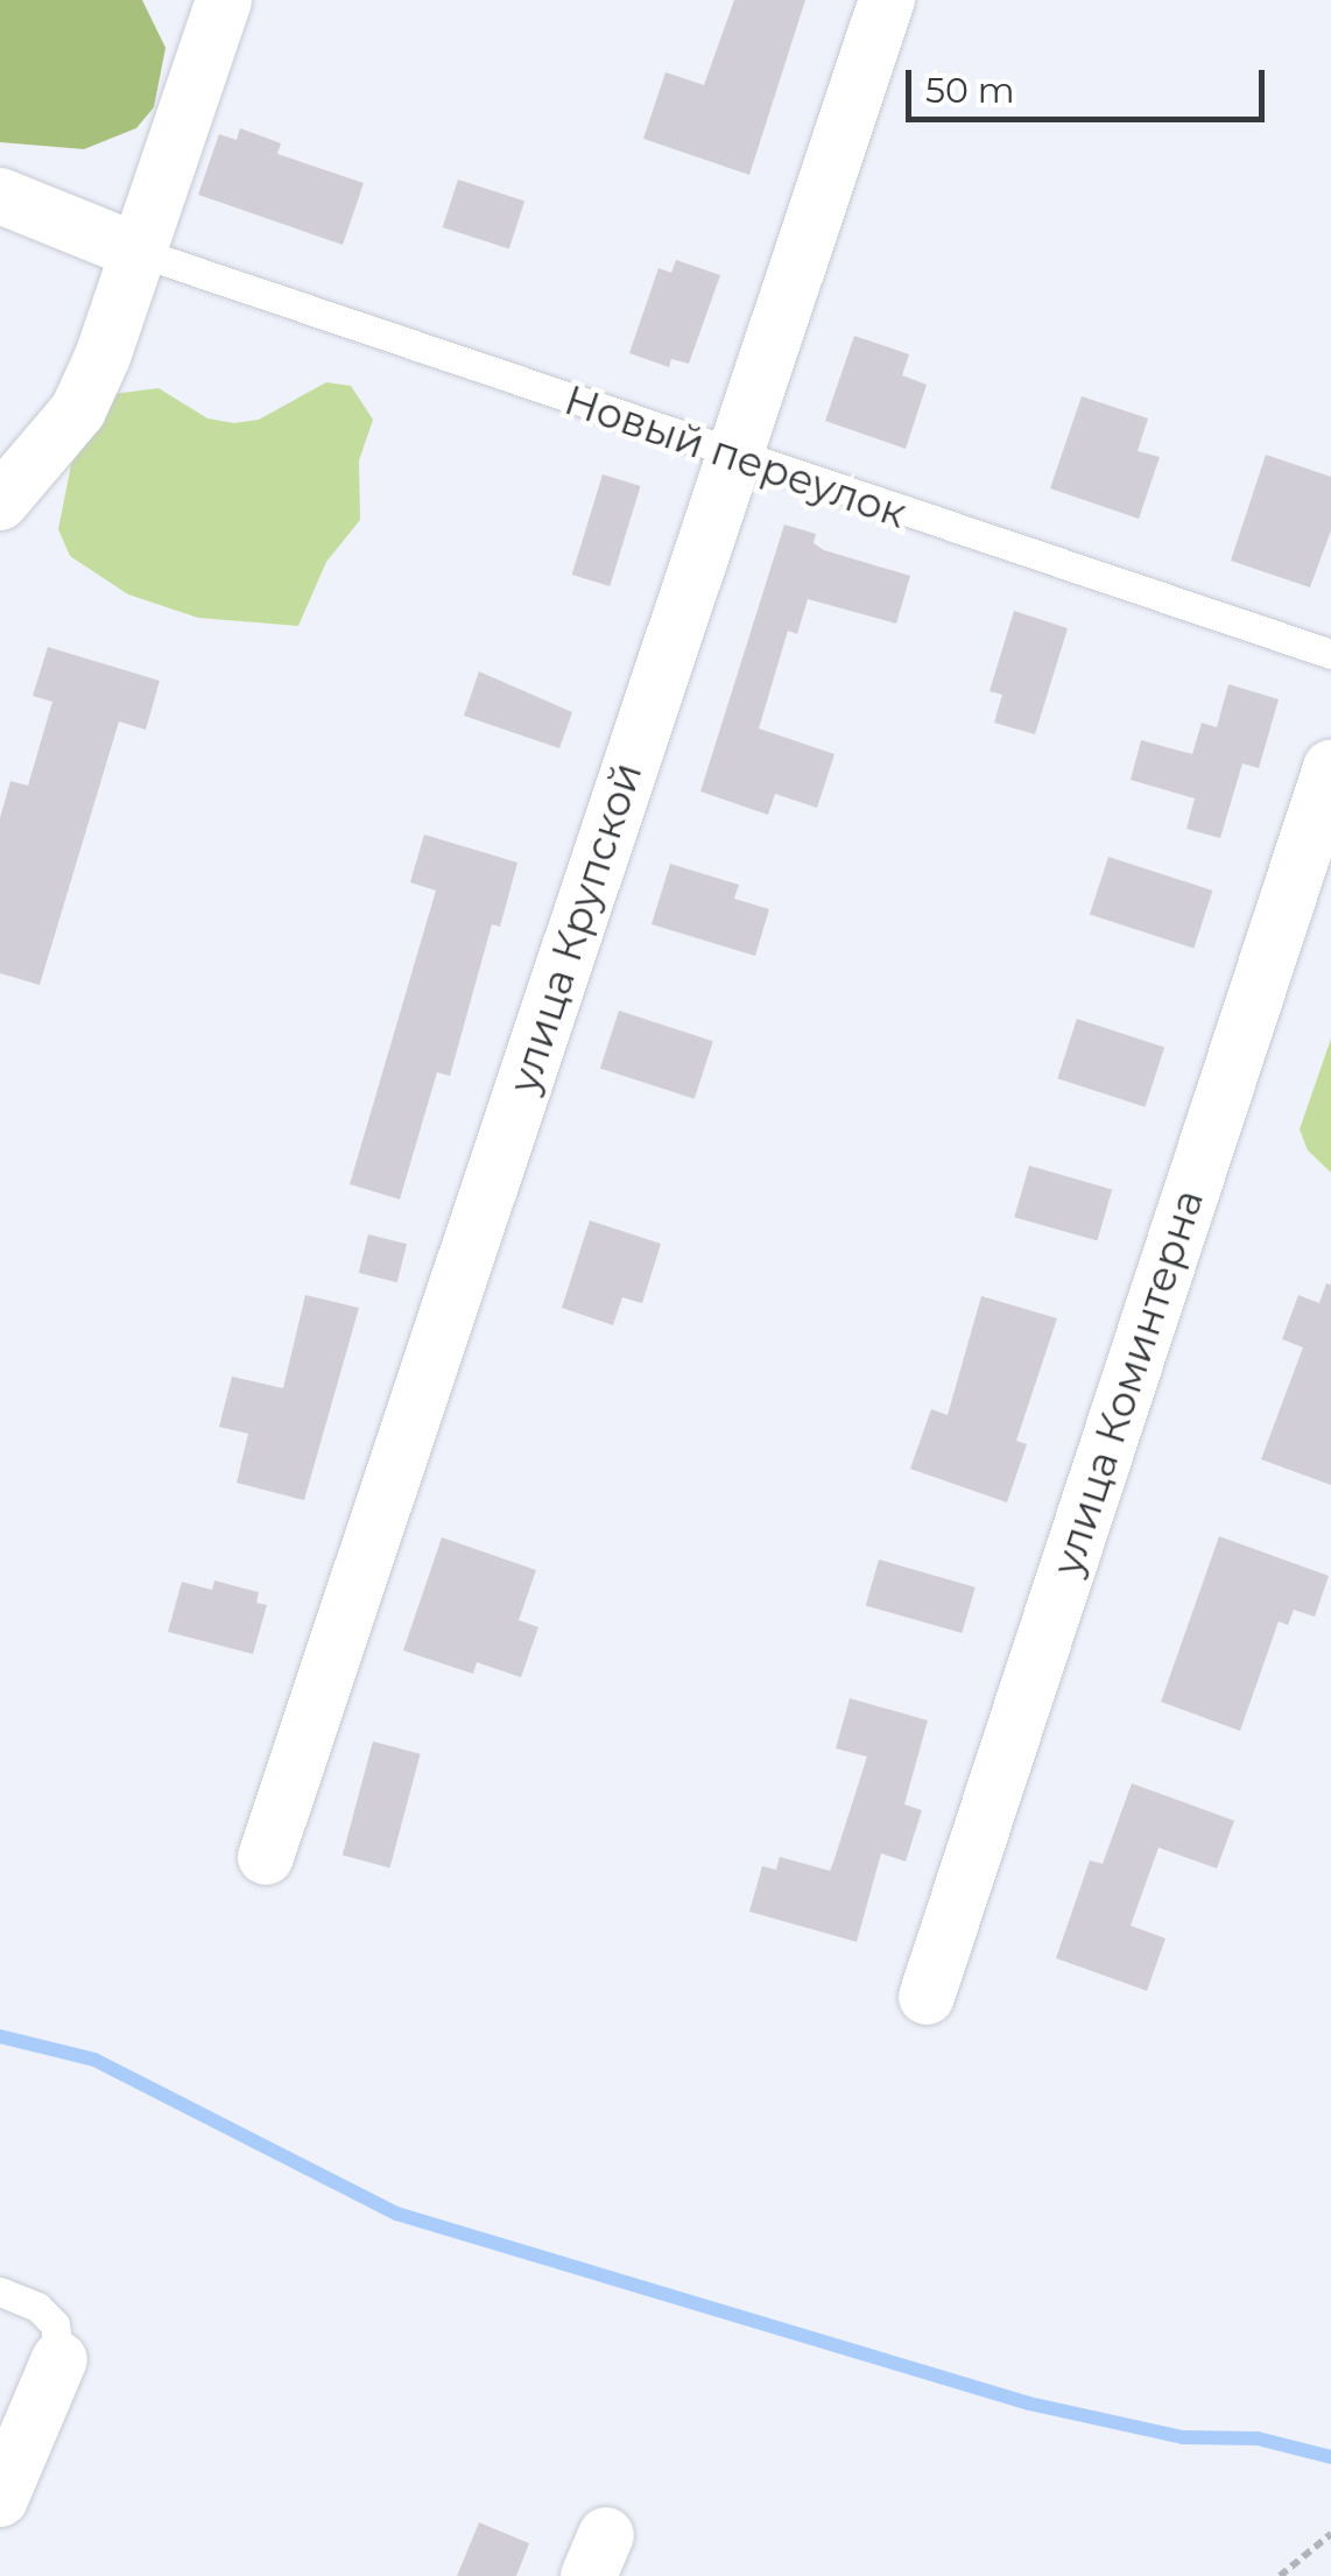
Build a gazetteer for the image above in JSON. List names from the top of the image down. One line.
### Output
{"streets":{"street":["улица Крупской","улица Коминтерна"],"lane":["Новый переулок"]},"crossings":[["Новый переулок","улица Крупской"]],"scale_bar":"50 m"}
